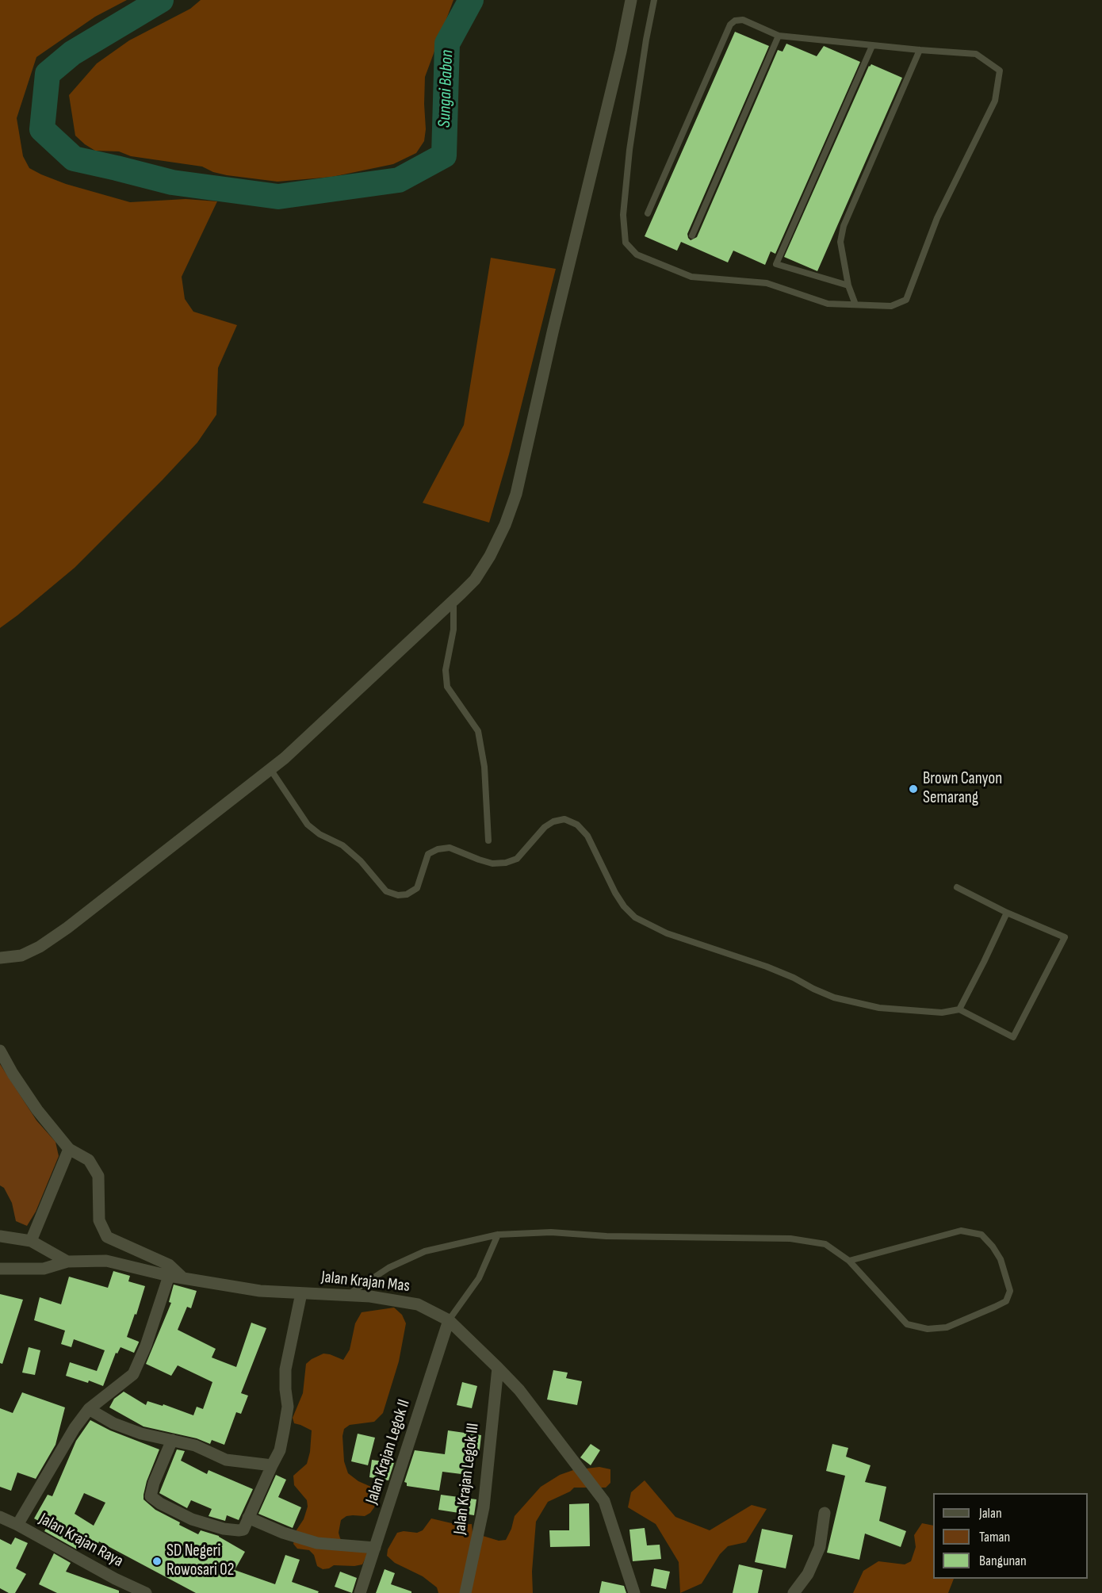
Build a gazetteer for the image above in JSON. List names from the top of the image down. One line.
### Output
{"streets":{"street":["Jalan Krajan Mas","Jalan Krajan Legok II","Jalan Krajan Legok III","Jalan Krajan Raya"]},"crossings":[["Jalan Krajan Mas","Jalan Krajan Legok II"],["Jalan Krajan Mas","Jalan Krajan Legok III"]],"water":["Sungai Babon"],"places":["Brown Canyon Semarang","SD Negeri Rowosari 02"],"legend":["Jalan","Taman","Bangunan"]}
